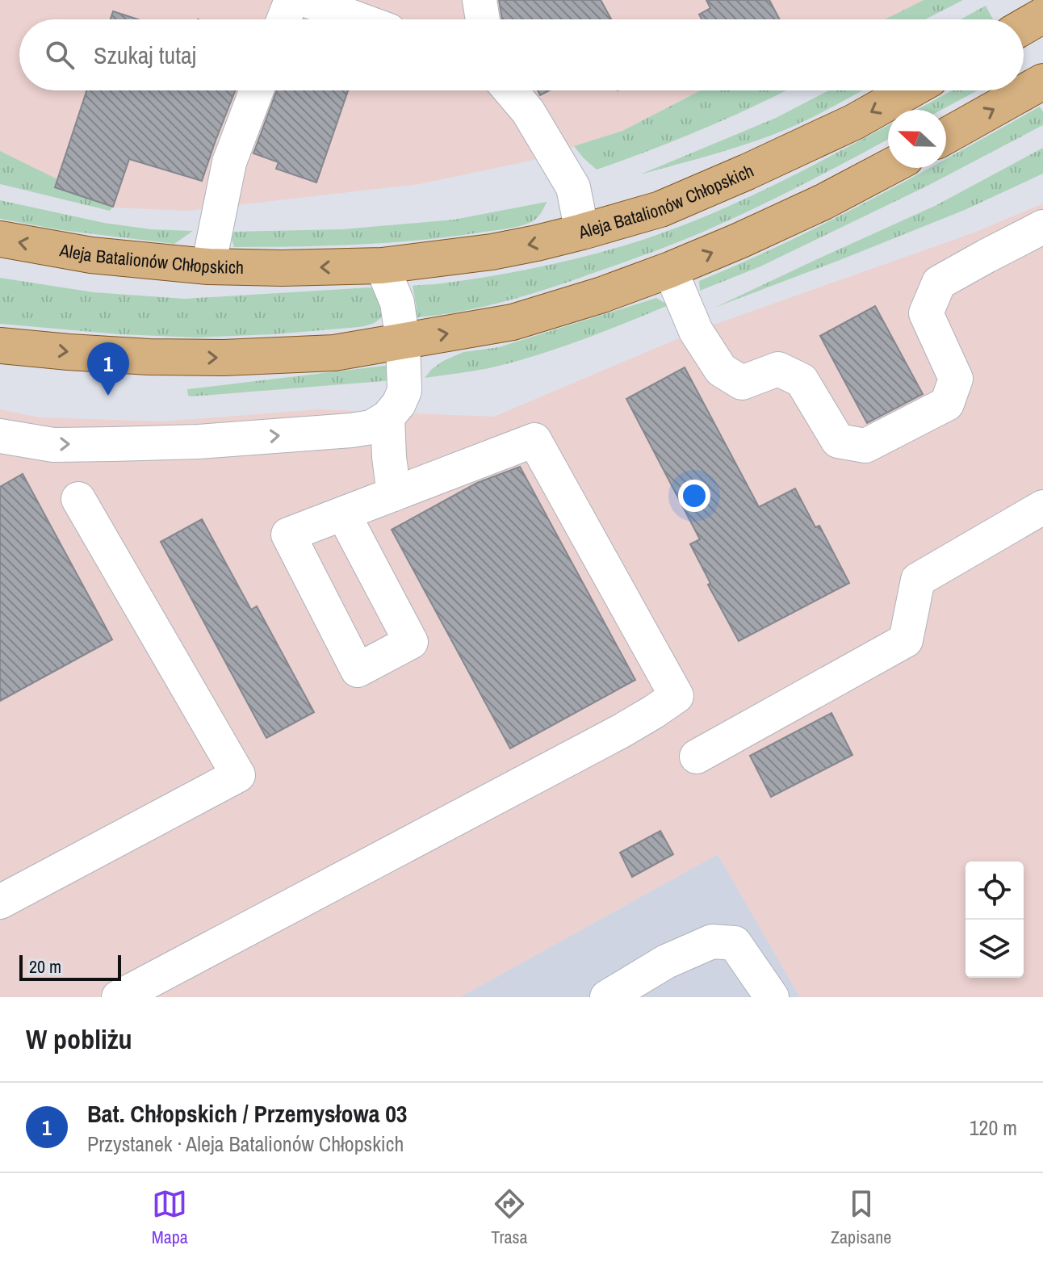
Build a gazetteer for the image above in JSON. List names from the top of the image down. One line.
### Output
{"streets":{"main road":["Aleja Batalionów Chłopskich"]},"scale_bar":"20 m","north":"left","page":{"search":"Szukaj tutaj","pins":"1","scale":"20 m","heading":"W pobliżu","list":[{"mark":"1","name":"Bat. Chłopskich / Przemysłowa 03","note":"Przystanek · Aleja Batalionów Chłopskich","value":"120 m"}],"nav":["Mapa","Trasa","Zapisane"]}}
